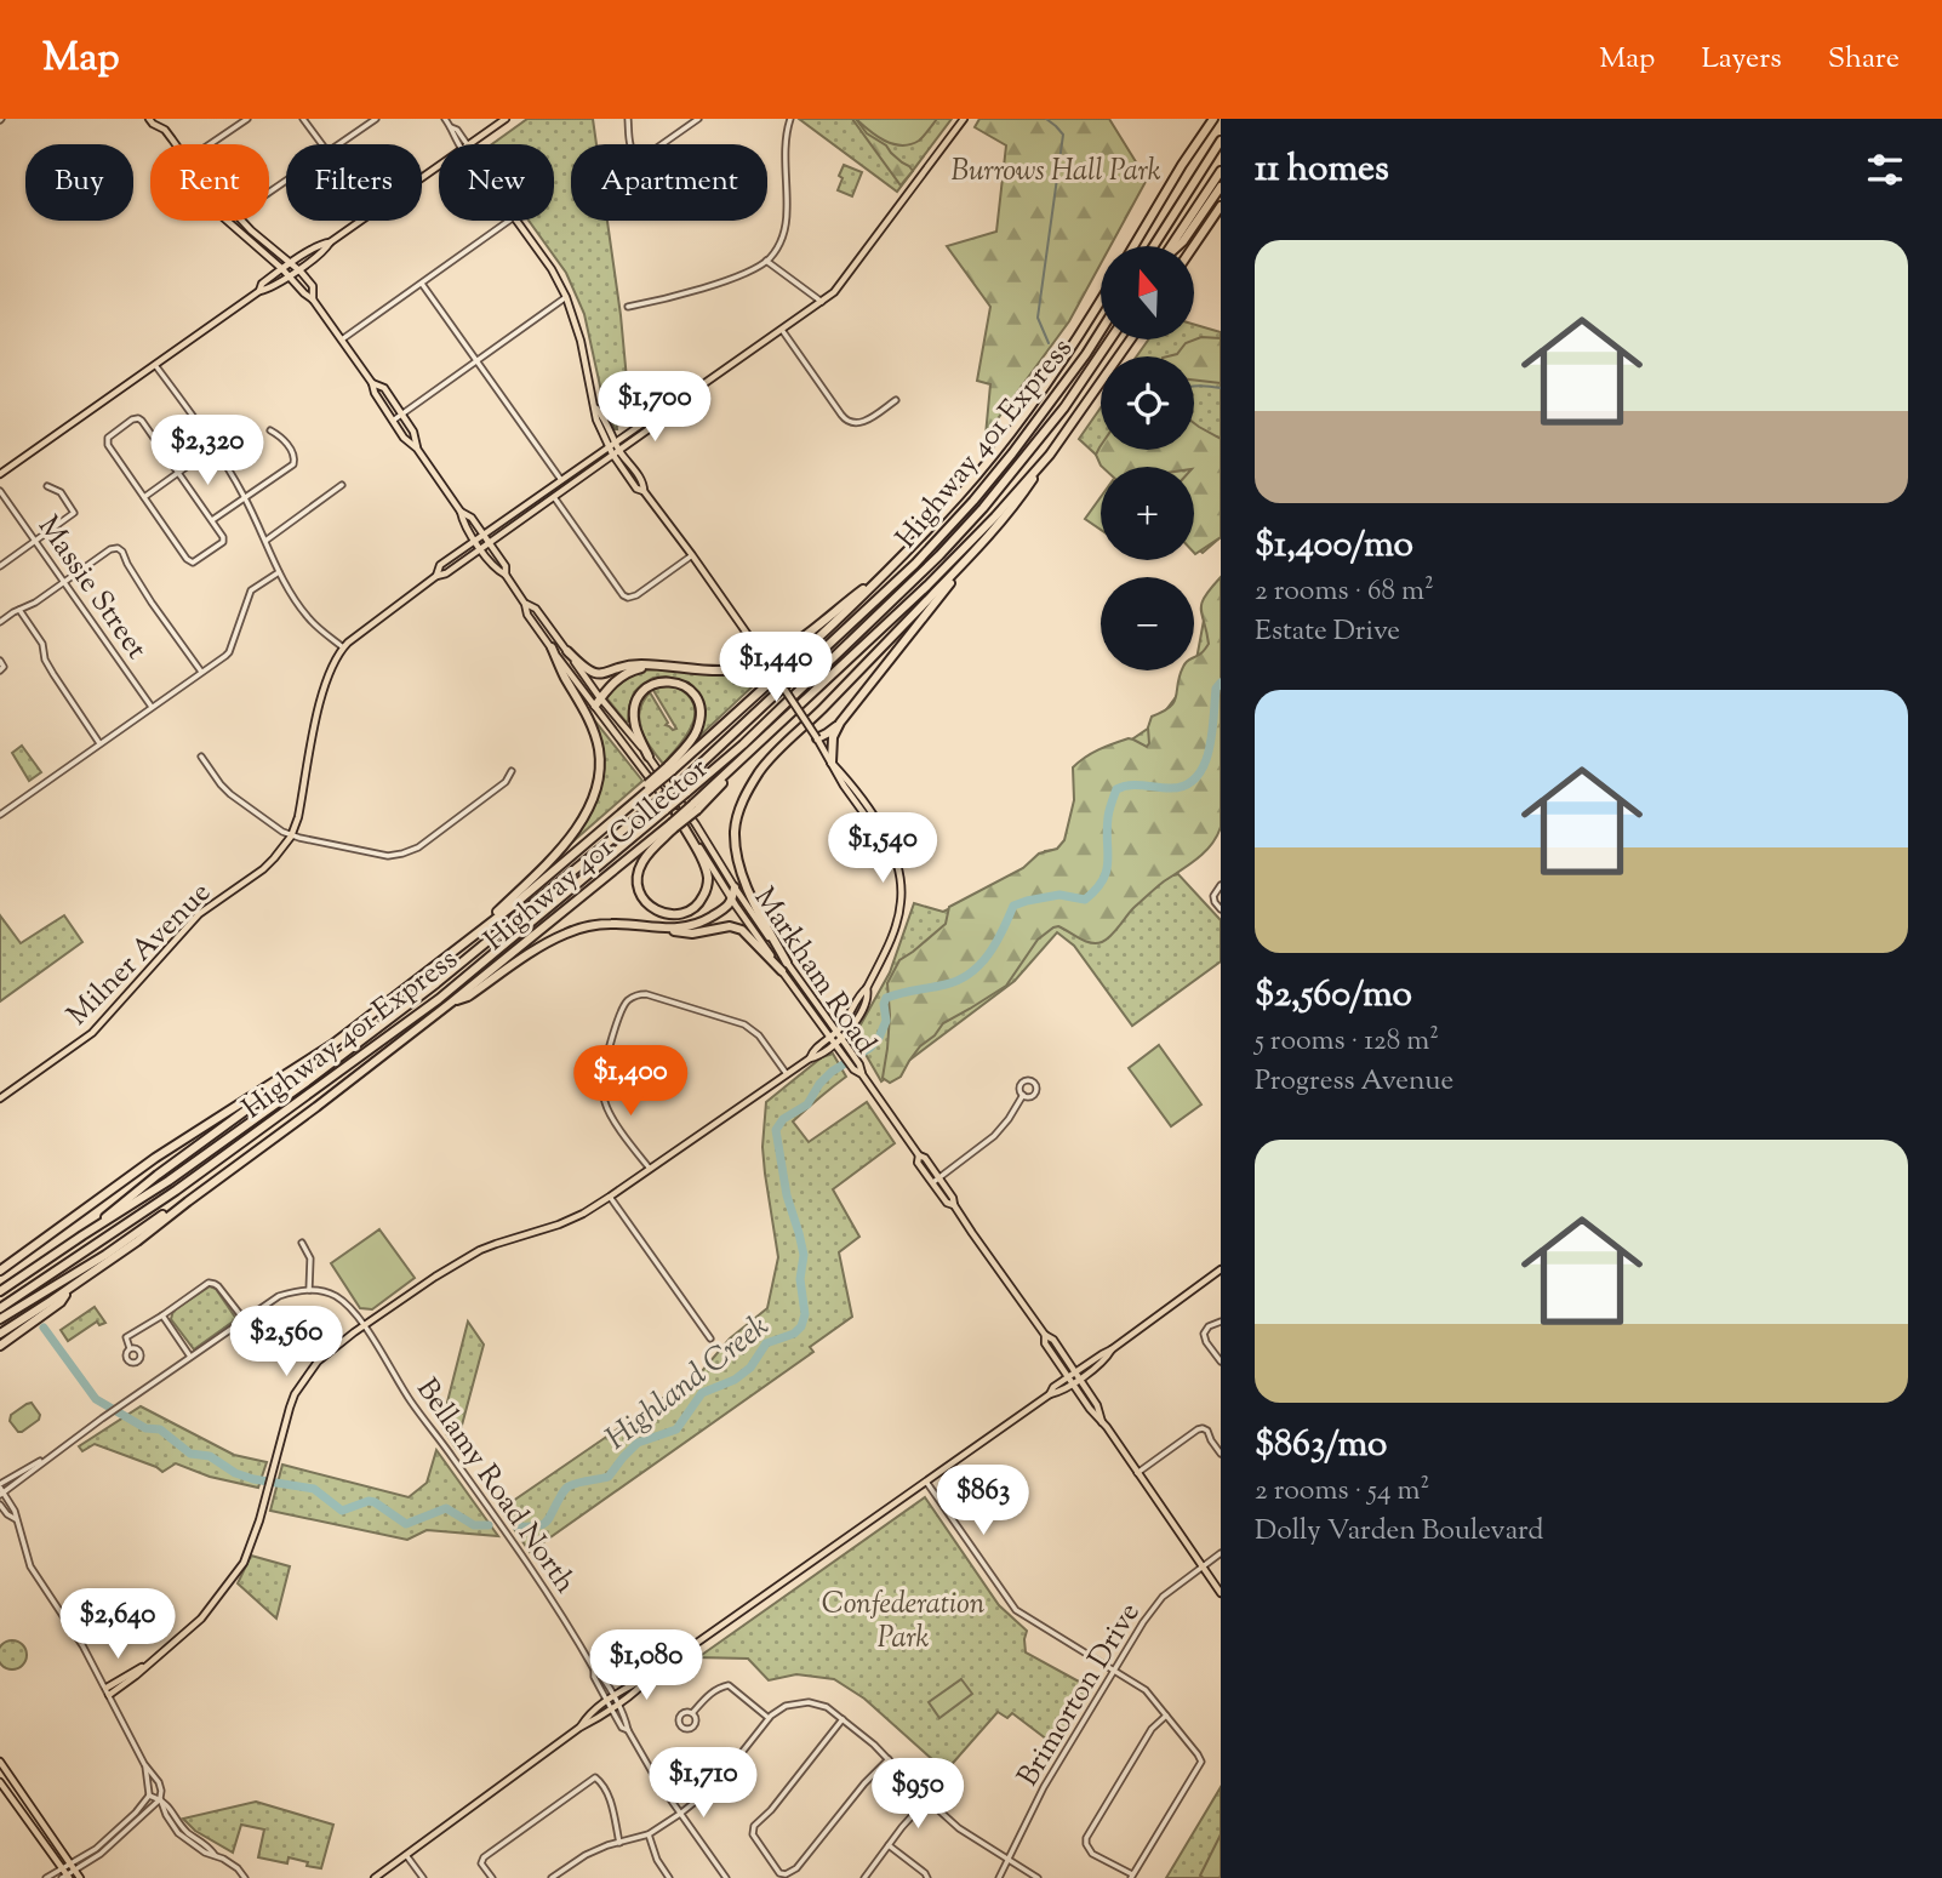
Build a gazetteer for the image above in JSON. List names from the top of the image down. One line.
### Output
{"streets":{"highway":["Highway 401 Express","Highway 401 Collector"],"main road":["Milner Avenue","Markham Road"],"street":["Massie Street","Bellamy Road North","Brimorton Drive"]},"crossings":[["Milner Avenue","Markham Road"],["Markham Road","Brimorton Drive"]],"water":["Highland Creek"],"parks":["Burrows Hall Park","Confederation Park"],"north":"top","page":{"header":"Map","nav":["Map","Layers","Share"],"heading":"11 homes","chip":["Buy","Rent","Filters","New","Apartment"],"list":[{"name":"$1,400/mo","note":"2 rooms · 68 m² · Estate Drive"},{"name":"$2,560/mo","note":"5 rooms · 128 m² · Progress Avenue"},{"name":"$863/mo","note":"2 rooms · 54 m² · Dolly Varden Boulevard"}],"map_buttons":["+","−"],"price":["$1,700","$2,320","$1,440","$1,540","$1,400","$2,560","$863","$2,640","$1,080","$1,710","$950"]}}
